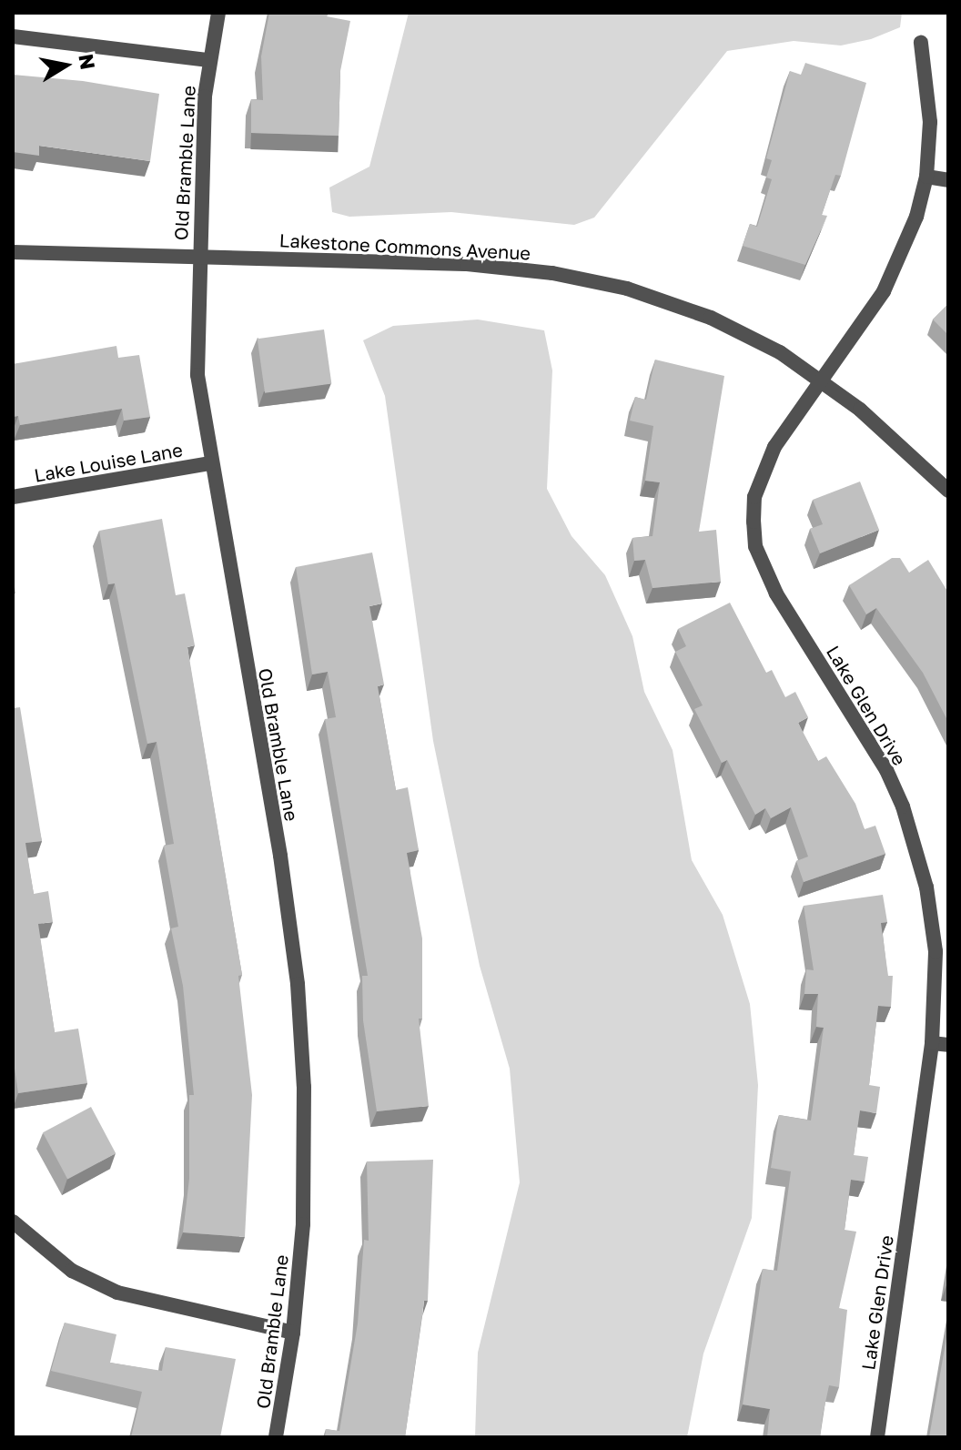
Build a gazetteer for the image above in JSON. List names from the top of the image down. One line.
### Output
{"streets":{"street":["Old Bramble Lane","Lakestone Commons Avenue","Lake Louise Lane","Lake Glen Drive"]},"crossings":[["Old Bramble Lane","Lakestone Commons Avenue"],["Old Bramble Lane","Lake Louise Lane"],["Lakestone Commons Avenue","Lake Glen Drive"]],"north":"right"}
